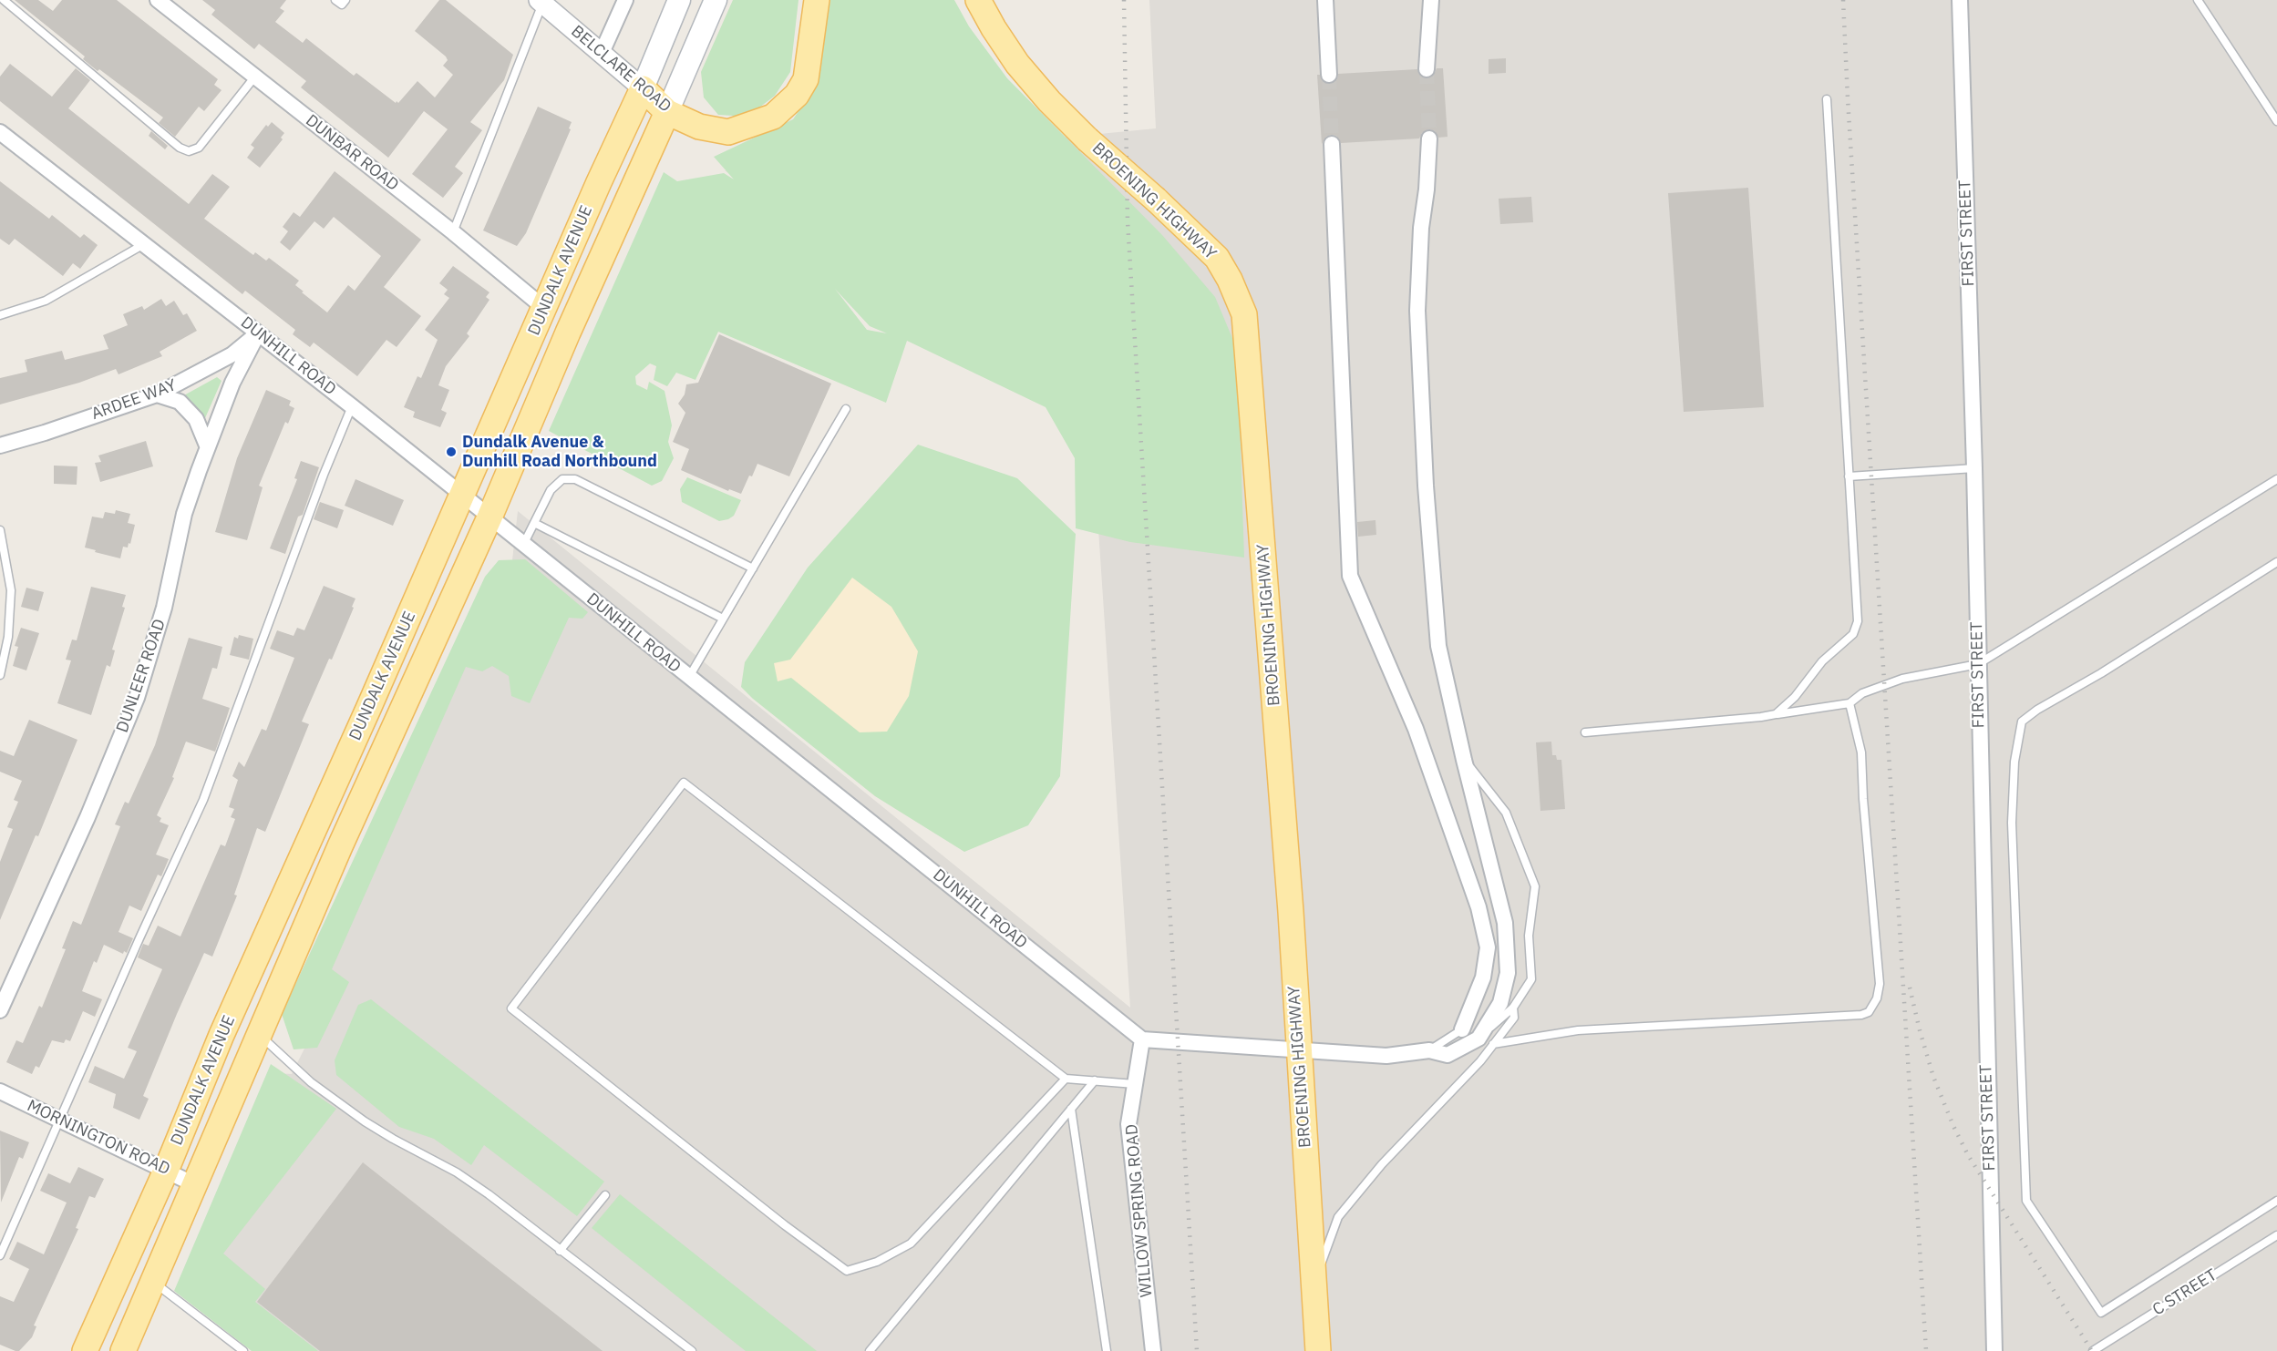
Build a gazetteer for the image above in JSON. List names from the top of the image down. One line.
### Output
{"streets":{"main road":["BELCLARE ROAD","BROENING HIGHWAY","DUNDALK AVENUE"],"street":["DUNBAR ROAD","FIRST STREET","DUNHILL ROAD","ARDEE WAY","DUNLEER ROAD","MORNINGTON ROAD","WILLOW SPRING ROAD"],"lane":["C STREET"]},"crossings":[["BELCLARE ROAD","DUNDALK AVENUE"],["DUNBAR ROAD","DUNDALK AVENUE"],["DUNDALK AVENUE","DUNHILL ROAD"],["DUNDALK AVENUE","MORNINGTON ROAD"],["DUNHILL ROAD","ARDEE WAY"],["DUNHILL ROAD","DUNLEER ROAD"],["DUNHILL ROAD","WILLOW SPRING ROAD"],["ARDEE WAY","DUNLEER ROAD"]],"places":["Dundalk Avenue & Dunhill Road Northbound"]}
